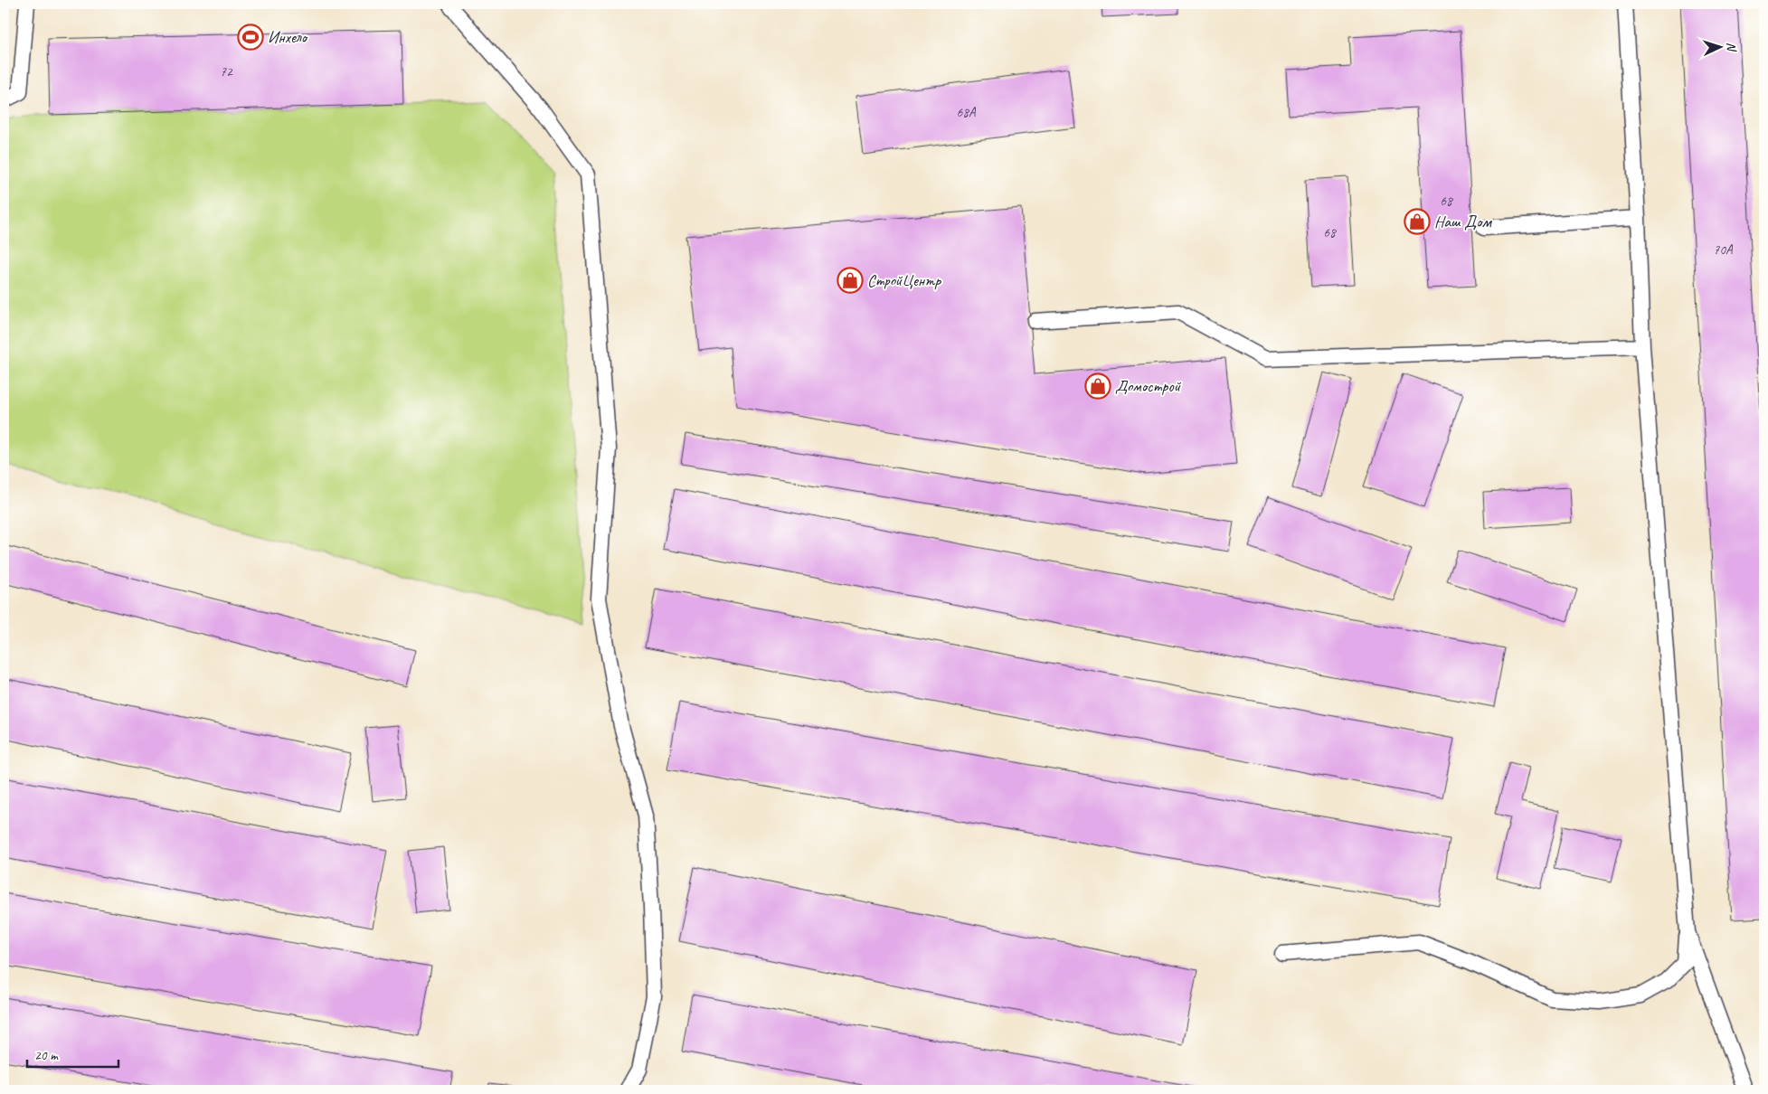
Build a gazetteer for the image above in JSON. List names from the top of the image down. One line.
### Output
{"places":{"sports":["Инхело"],"shop":["Наш Дом","СтройЦентр","Домострой"]},"house_numbers":["72","68А","68","68","70А"],"scale_bar":"20 m","north":"right"}
